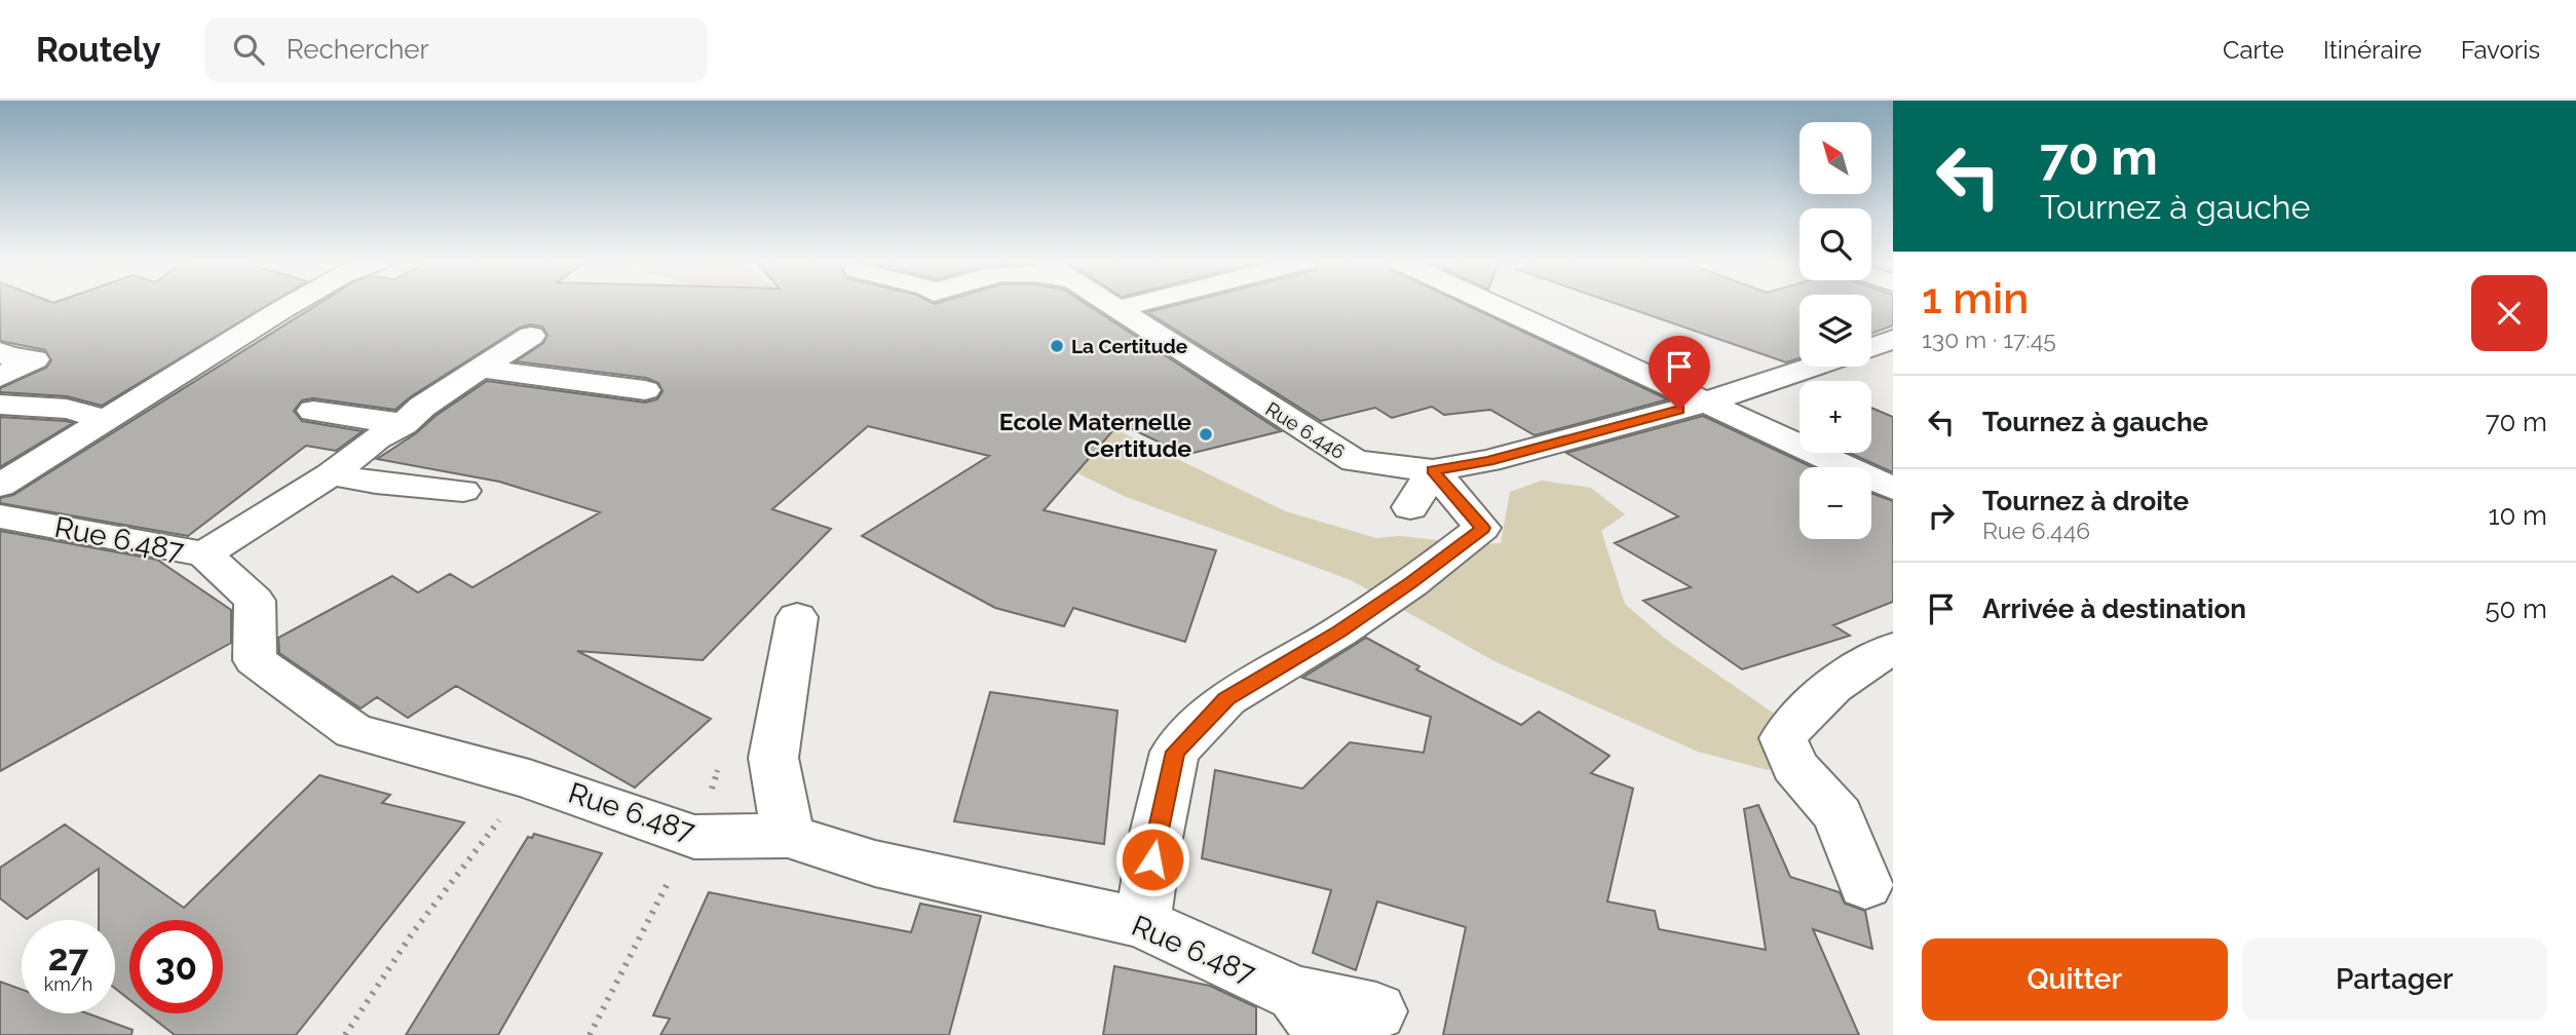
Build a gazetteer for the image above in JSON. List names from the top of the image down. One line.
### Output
{"streets":{"street":["Rue 6.446","Rue 6.487"]},"places":["La Certitude","Ecole Maternelle Certitude"],"north":"top left","page":{"header":"Routely","search":"Rechercher","nav":["Carte","Itinéraire","Favoris"],"turn":["70 m","Tournez à gauche"],"map_buttons":["+","−"],"heading":["1 min","130 m · 17:45"],"list":[{"name":"Tournez à gauche","value":"70 m"},{"name":"Tournez à droite","note":"Rue 6.446","value":"10 m"},{"name":"Arrivée à destination","value":"50 m"}],"speed":"27 km/h","limit":"30","buttons":["Quitter","Partager"]}}
